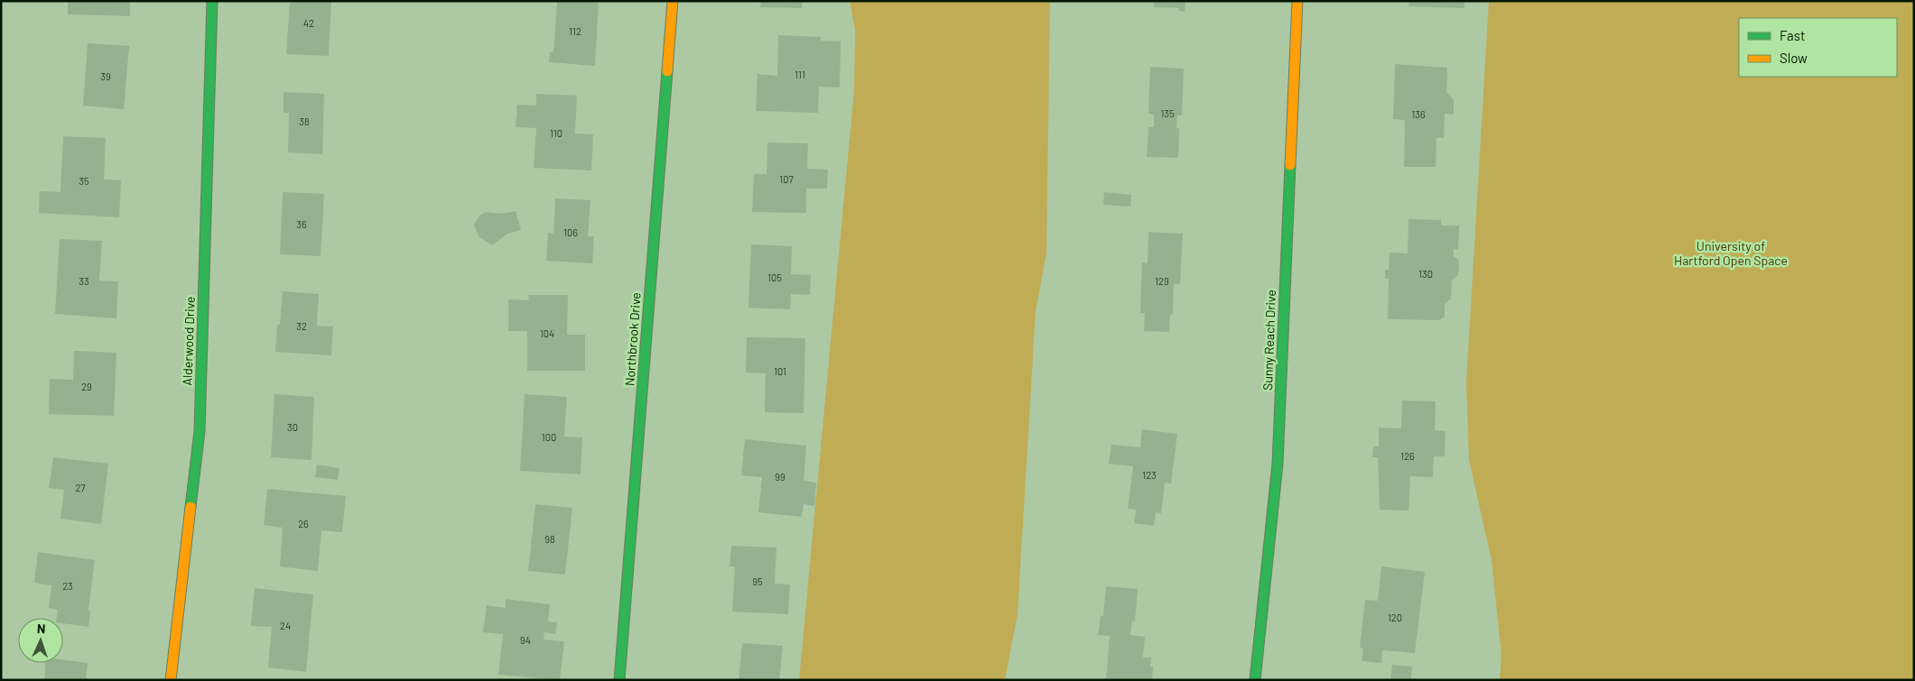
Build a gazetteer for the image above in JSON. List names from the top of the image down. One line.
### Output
{"streets":{"street":["Northbrook Drive","Sunny Reach Drive","Alderwood Drive"]},"parks":["University of Hartford Open Space"],"house_numbers":["42","112","111","39","135","136","38","110","107","35","36","106","130","105","33","129","32","104","101","29","30","100","126","123","99","27","26","98","95","23","120","24","94"],"legend":["Fast","Slow"],"north":"top"}
